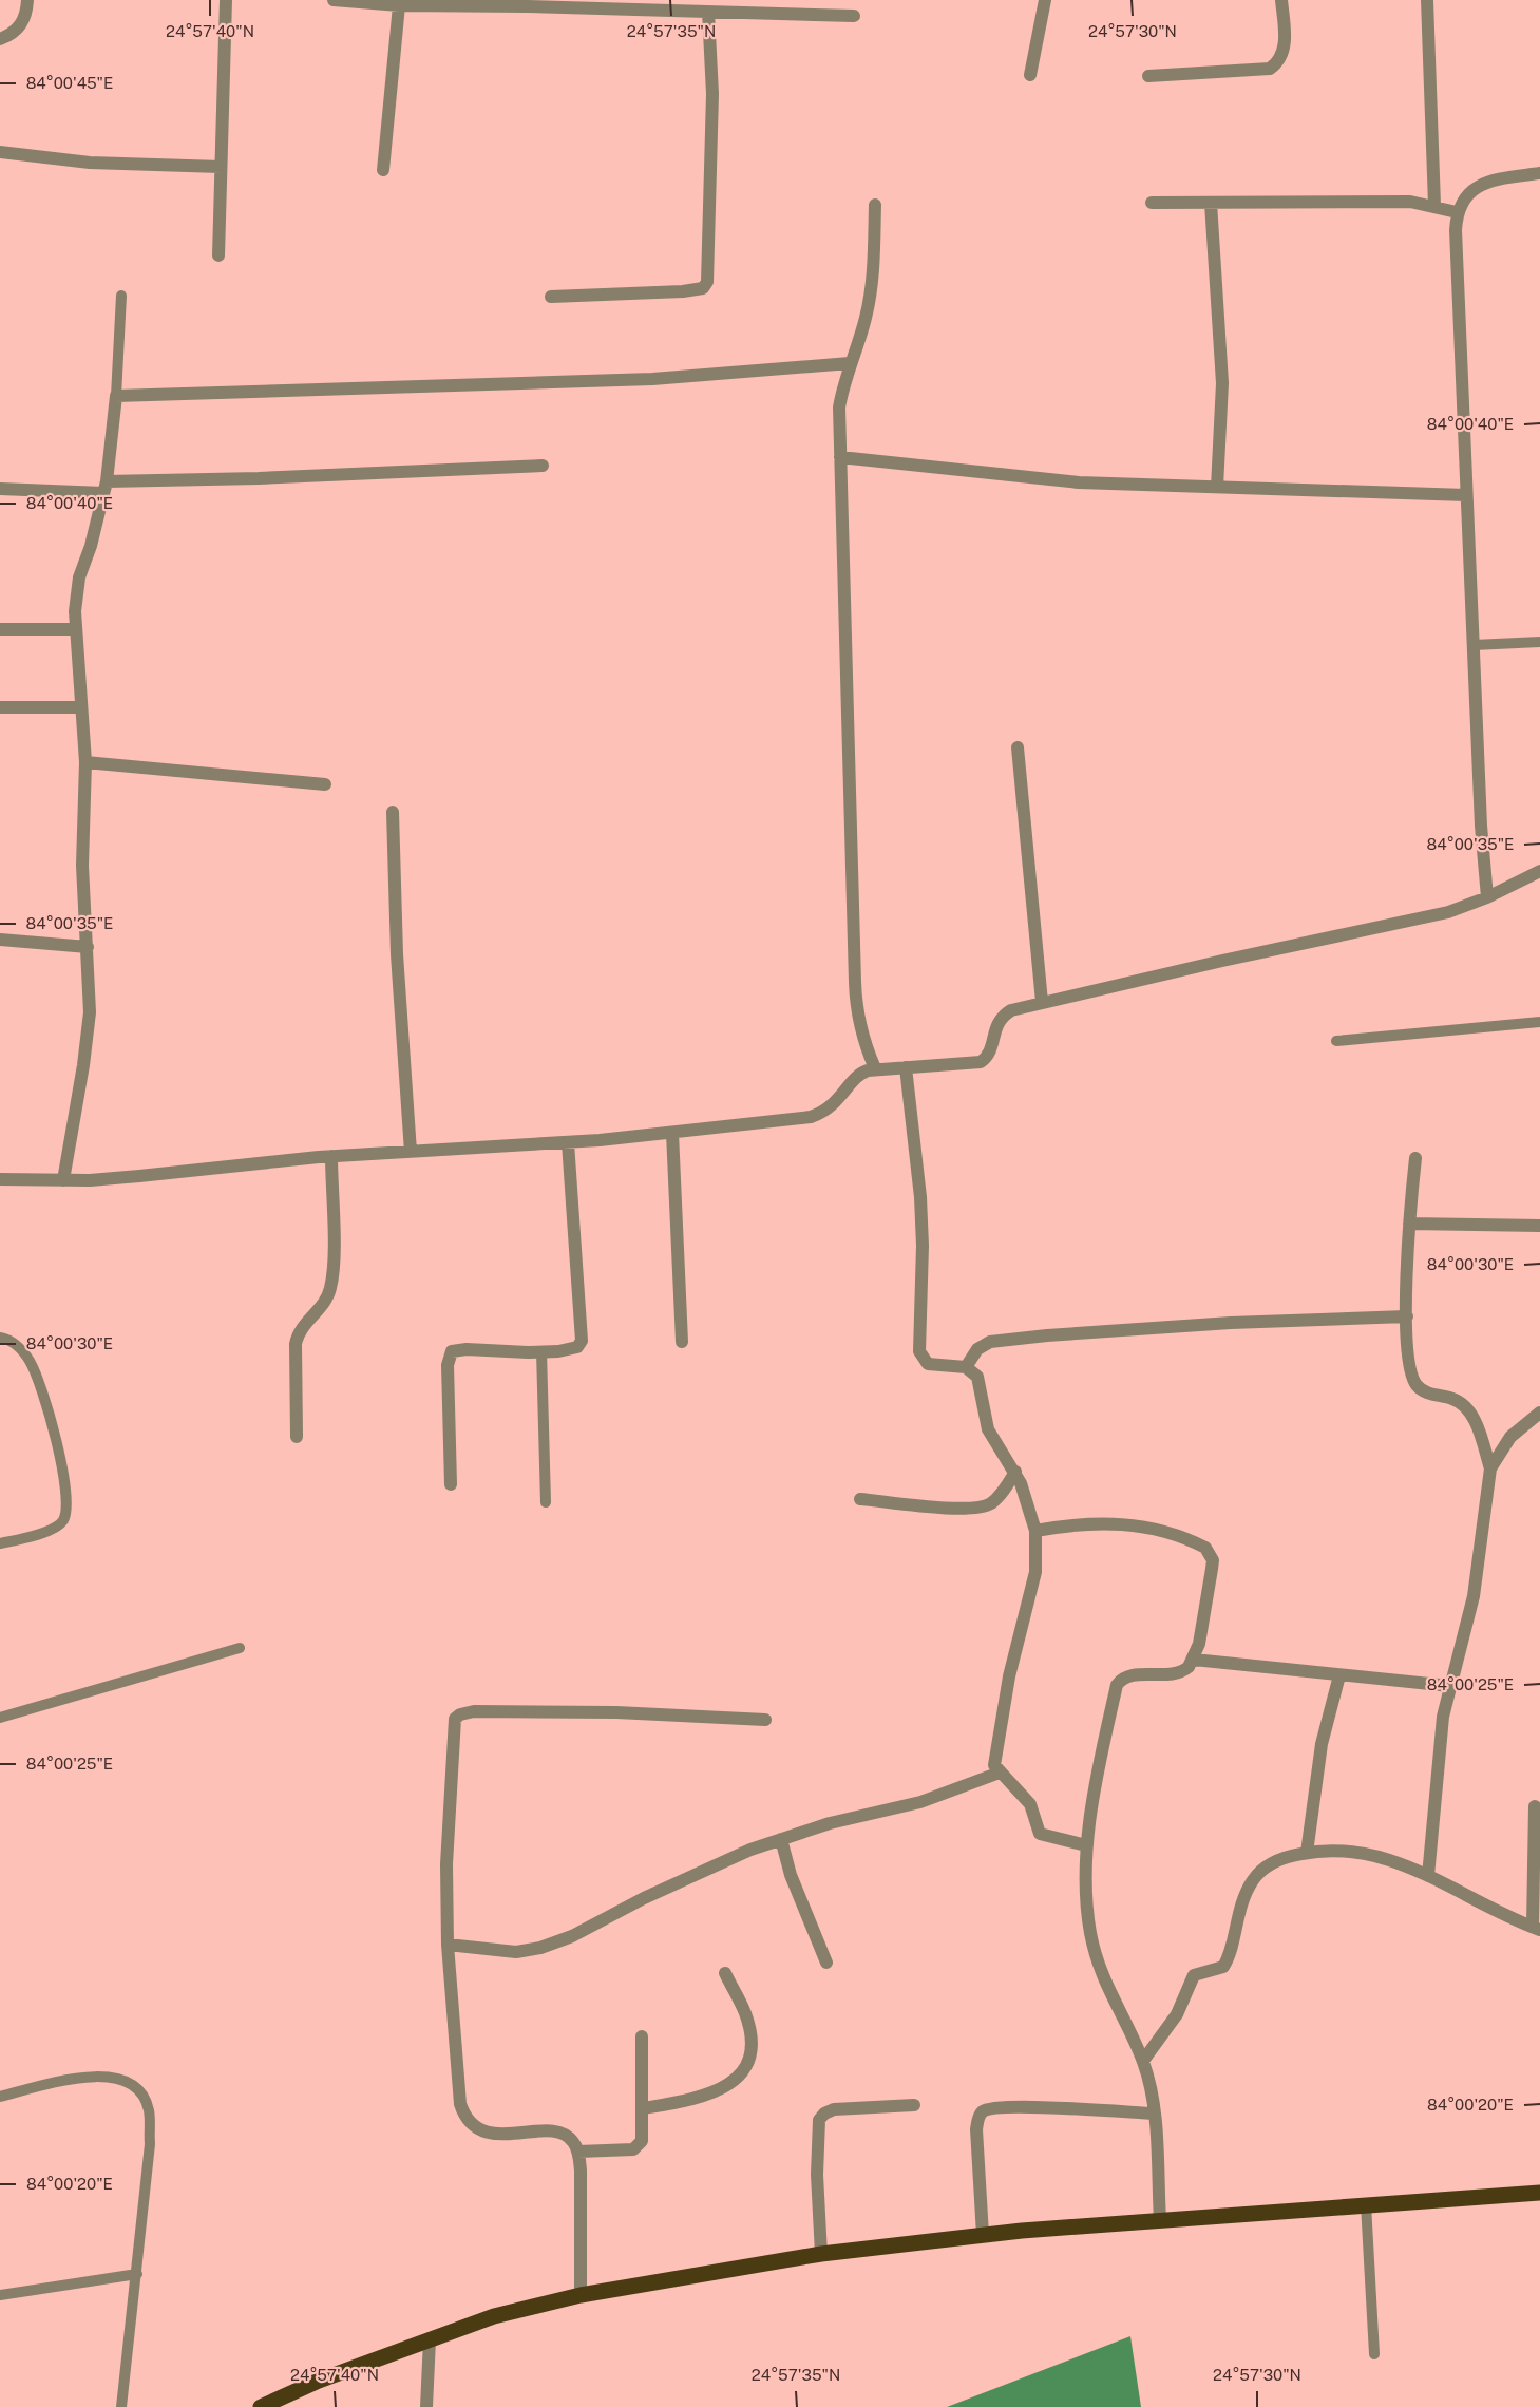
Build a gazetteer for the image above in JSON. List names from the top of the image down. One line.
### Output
{"coordinates":["24°57'40\"N","24°57'35\"N","24°57'30\"N","84°00'45\"E","84°00'40\"E","84°00'35\"E","84°00'30\"E","84°00'25\"E","84°00'20\"E"]}
